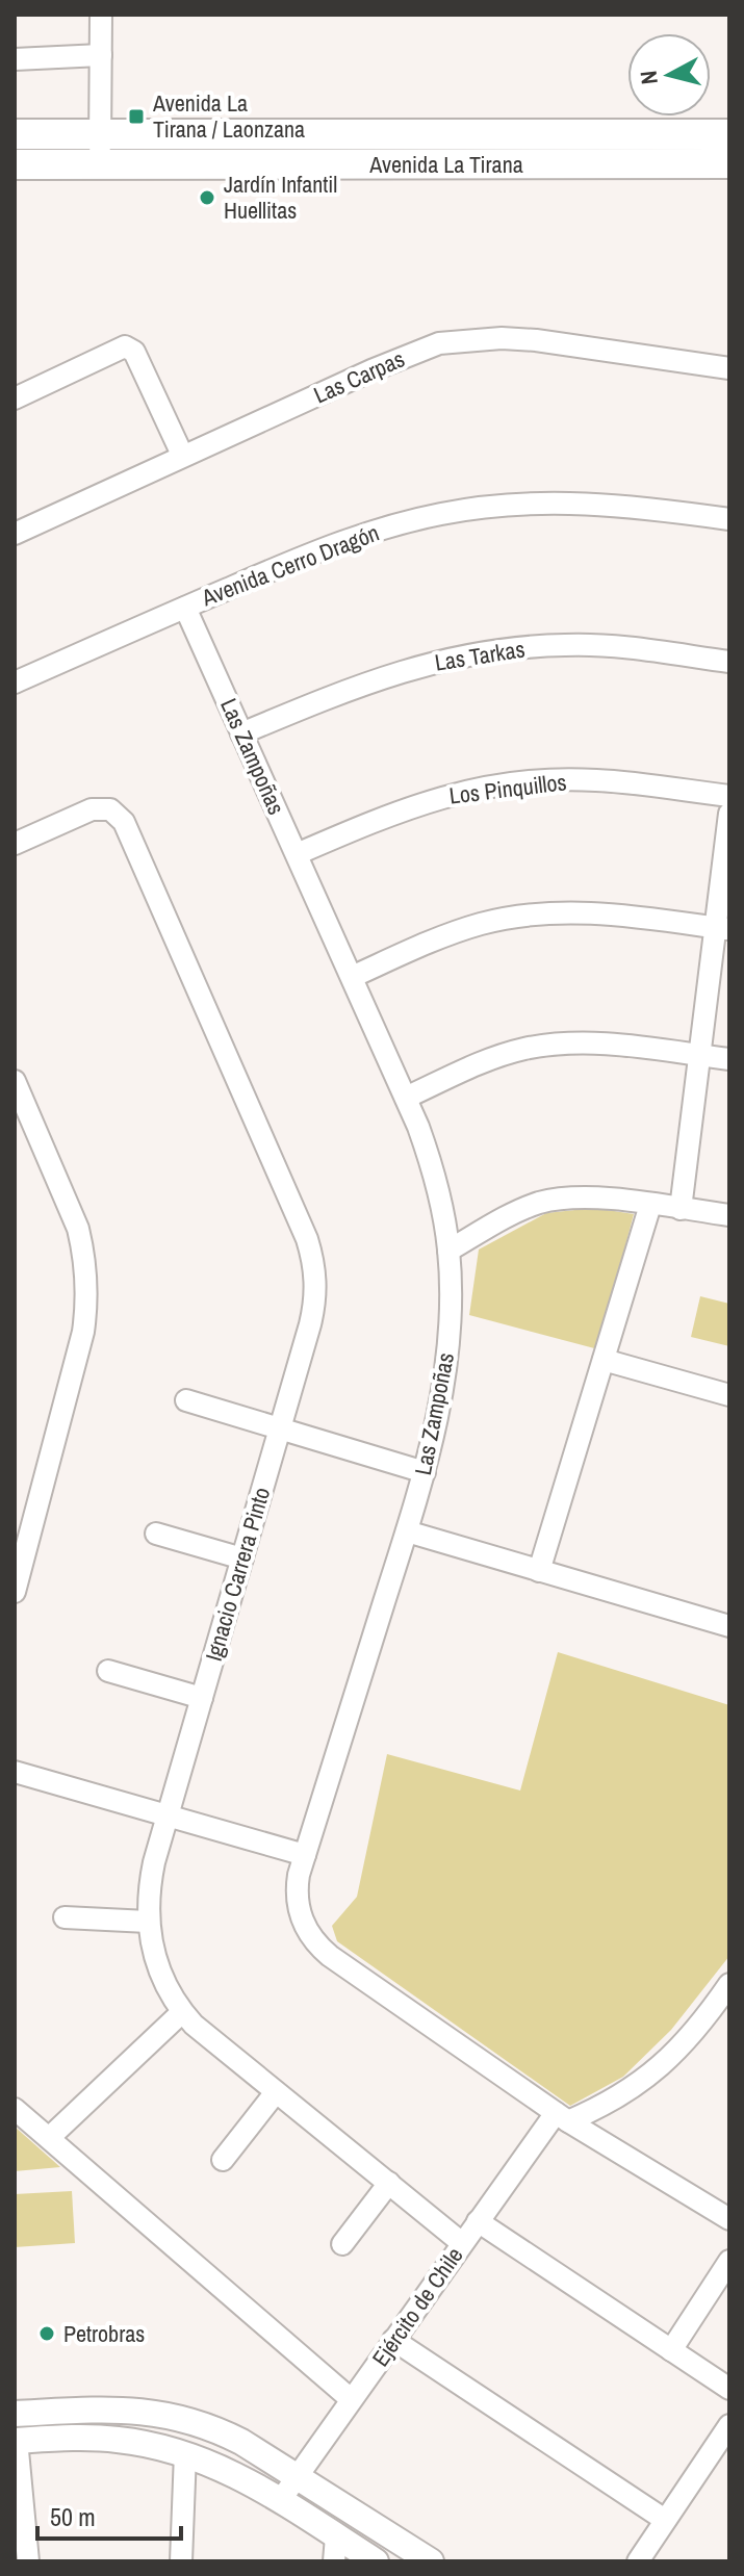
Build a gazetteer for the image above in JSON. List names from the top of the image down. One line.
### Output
{"streets":{"highway":["Avenida La Tirana"],"street":["Las Carpas","Avenida Cerro Dragón","Las Tarkas","Las Zampoñas","Los Pinquillos","Ignacio Carrera Pinto","Ejército de Chile"]},"crossings":[["Avenida Cerro Dragón","Las Zampoñas"],["Las Tarkas","Las Zampoñas"],["Las Zampoñas","Los Pinquillos"],["Las Zampoñas","Ejército de Chile"],["Ignacio Carrera Pinto","Ejército de Chile"]],"places":{"transit":["Avenida La Tirana / Laonzana"],"other":["Jardín Infantil Huellitas","Petrobras"]},"scale_bar":"50 m","north":"left"}
